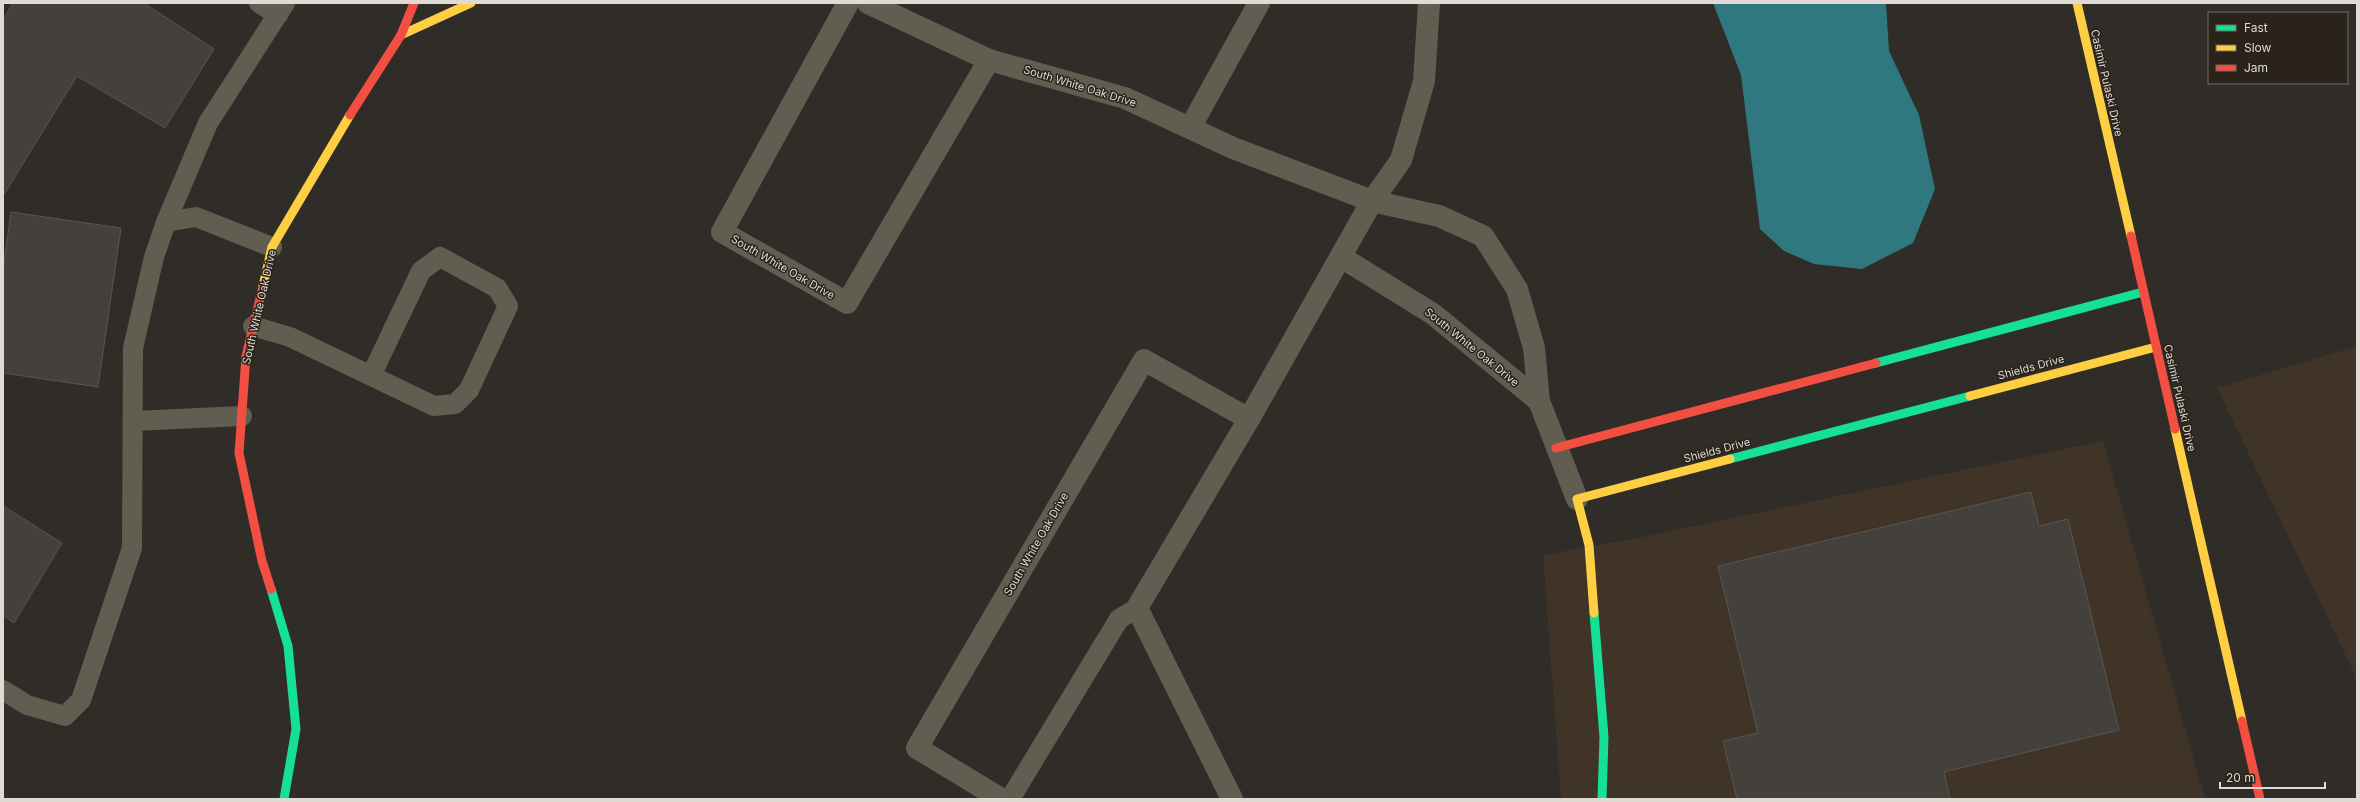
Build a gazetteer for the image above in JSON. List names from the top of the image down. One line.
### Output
{"streets":{"street":["Casimir Pulaski Drive","South White Oak Drive","Shields Drive"]},"crossings":[["Casimir Pulaski Drive","Shields Drive"],["South White Oak Drive","Shields Drive"]],"legend":["Fast","Slow","Jam"],"scale_bar":"20 m"}
